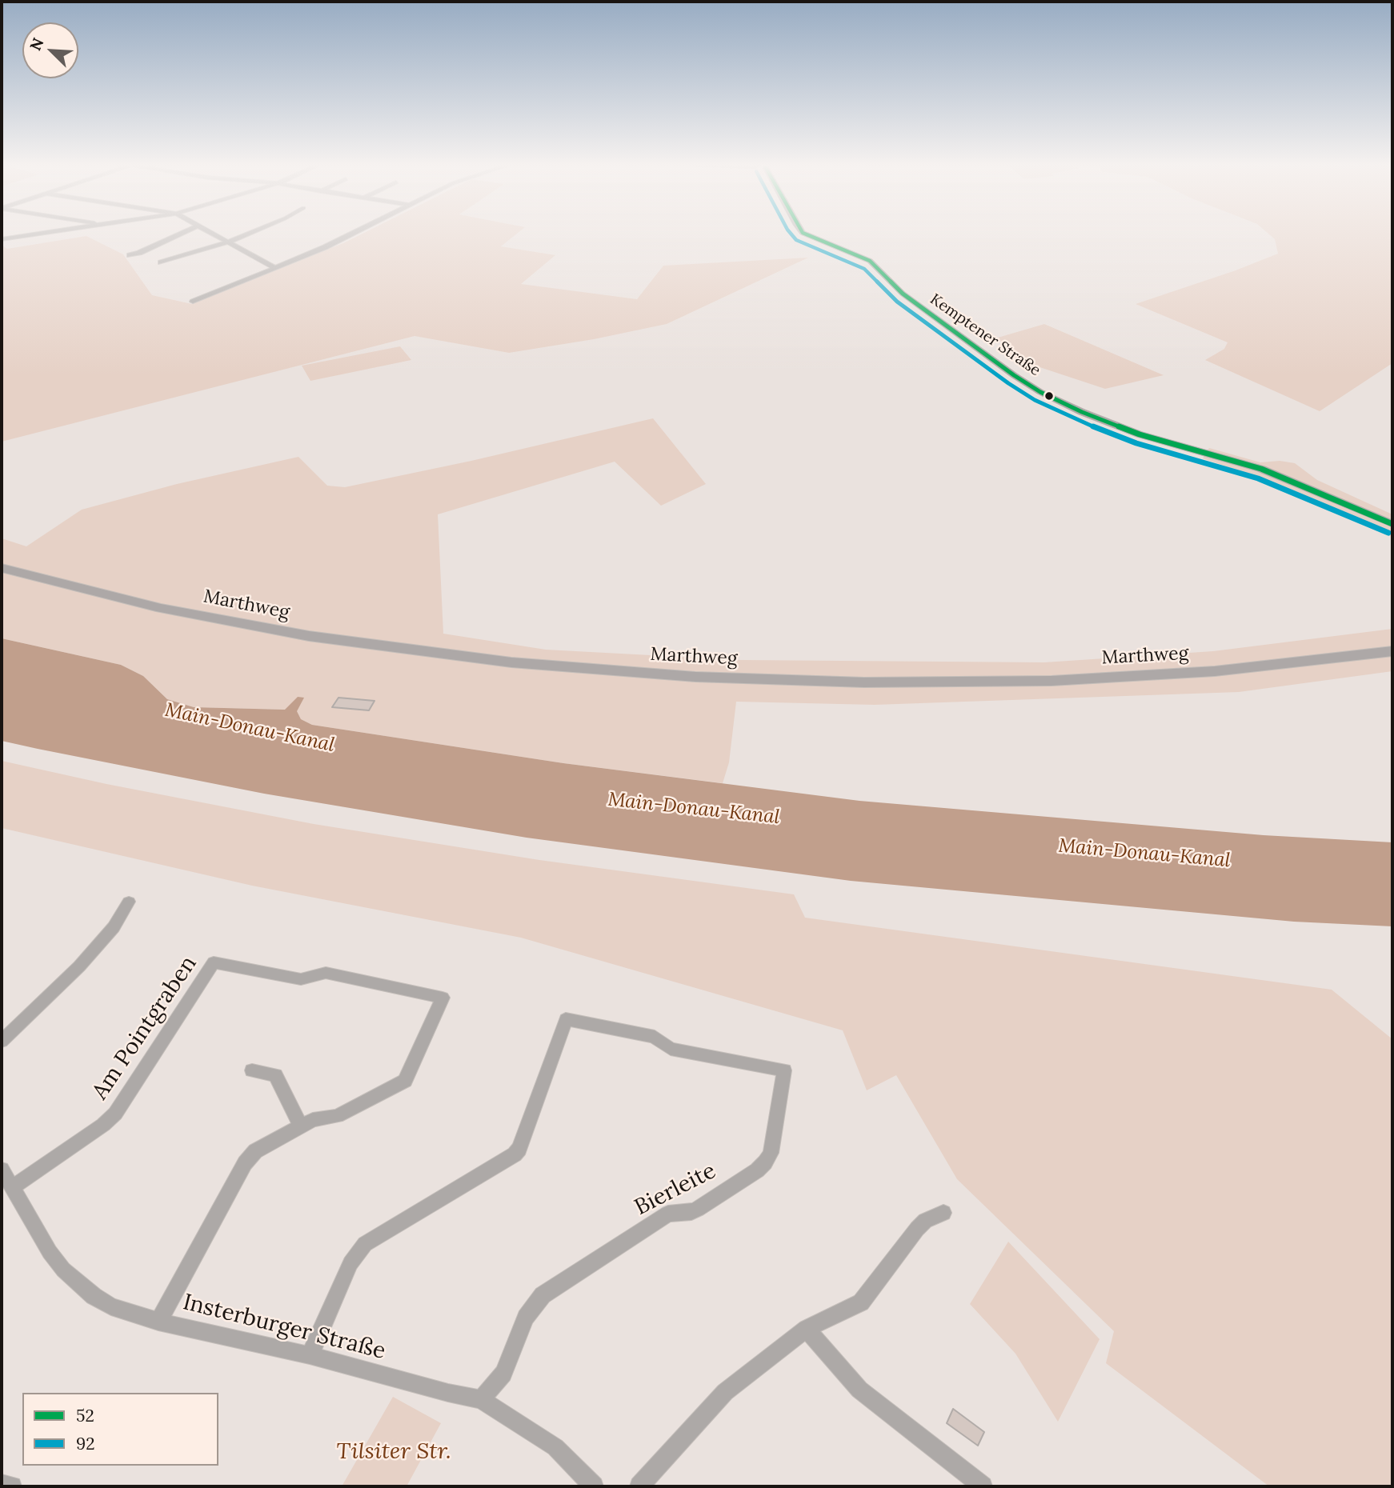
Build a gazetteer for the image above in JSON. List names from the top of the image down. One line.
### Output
{"streets":{"main road":["Marthweg"],"street":["Kemptener Straße","Am Pointgraben","Bierleite","Insterburger Straße"]},"crossings":[["Am Pointgraben","Insterburger Straße"],["Bierleite","Insterburger Straße"]],"water":["Main-Donau-Kanal"],"parks":["Tilsiter Str."],"lines":["transit line 52","transit line 92"],"legend":["52","92"],"north":"top left"}
